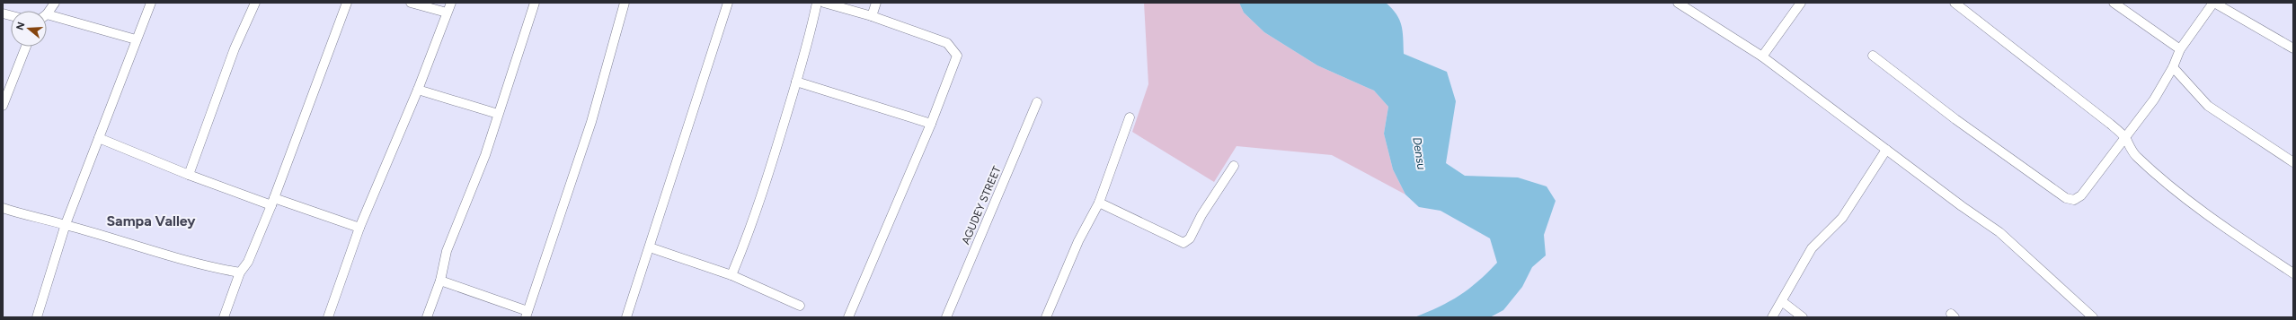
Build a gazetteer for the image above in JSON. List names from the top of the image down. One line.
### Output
{"streets":{"street":["AGUDEY STREET"]},"districts":["Sampa Valley"],"water":["Densu"],"north":"left"}
